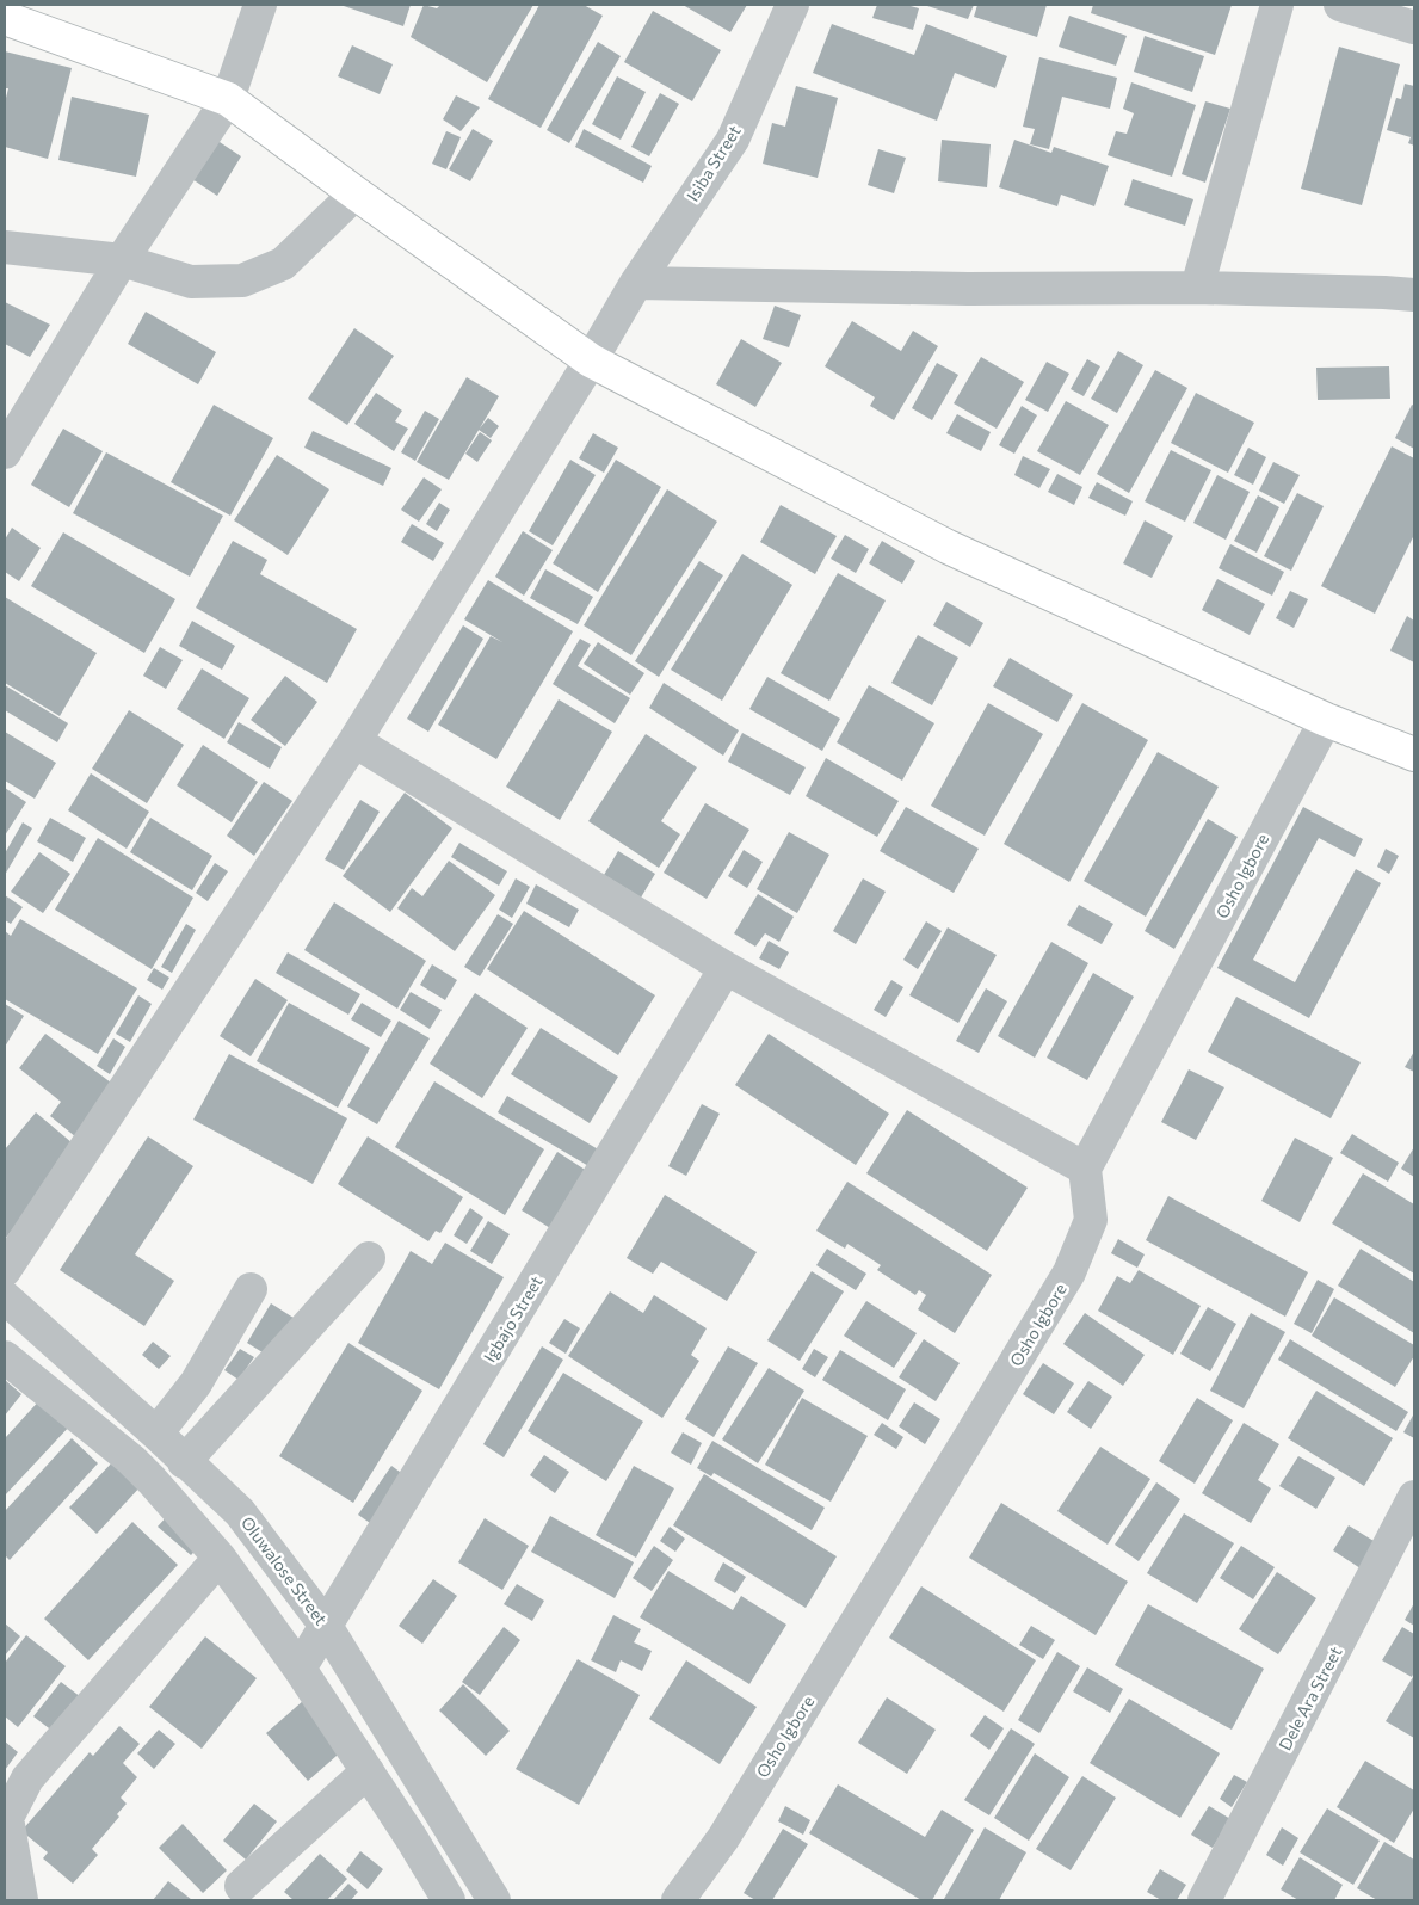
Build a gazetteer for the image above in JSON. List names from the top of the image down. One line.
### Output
{"streets":{"street":["Isiba Street","Osho Igbore","Igbajo Street","Oluwalose Street","Dele Ara Street"]},"crossings":[["Igbajo Street","Oluwalose Street"]]}
